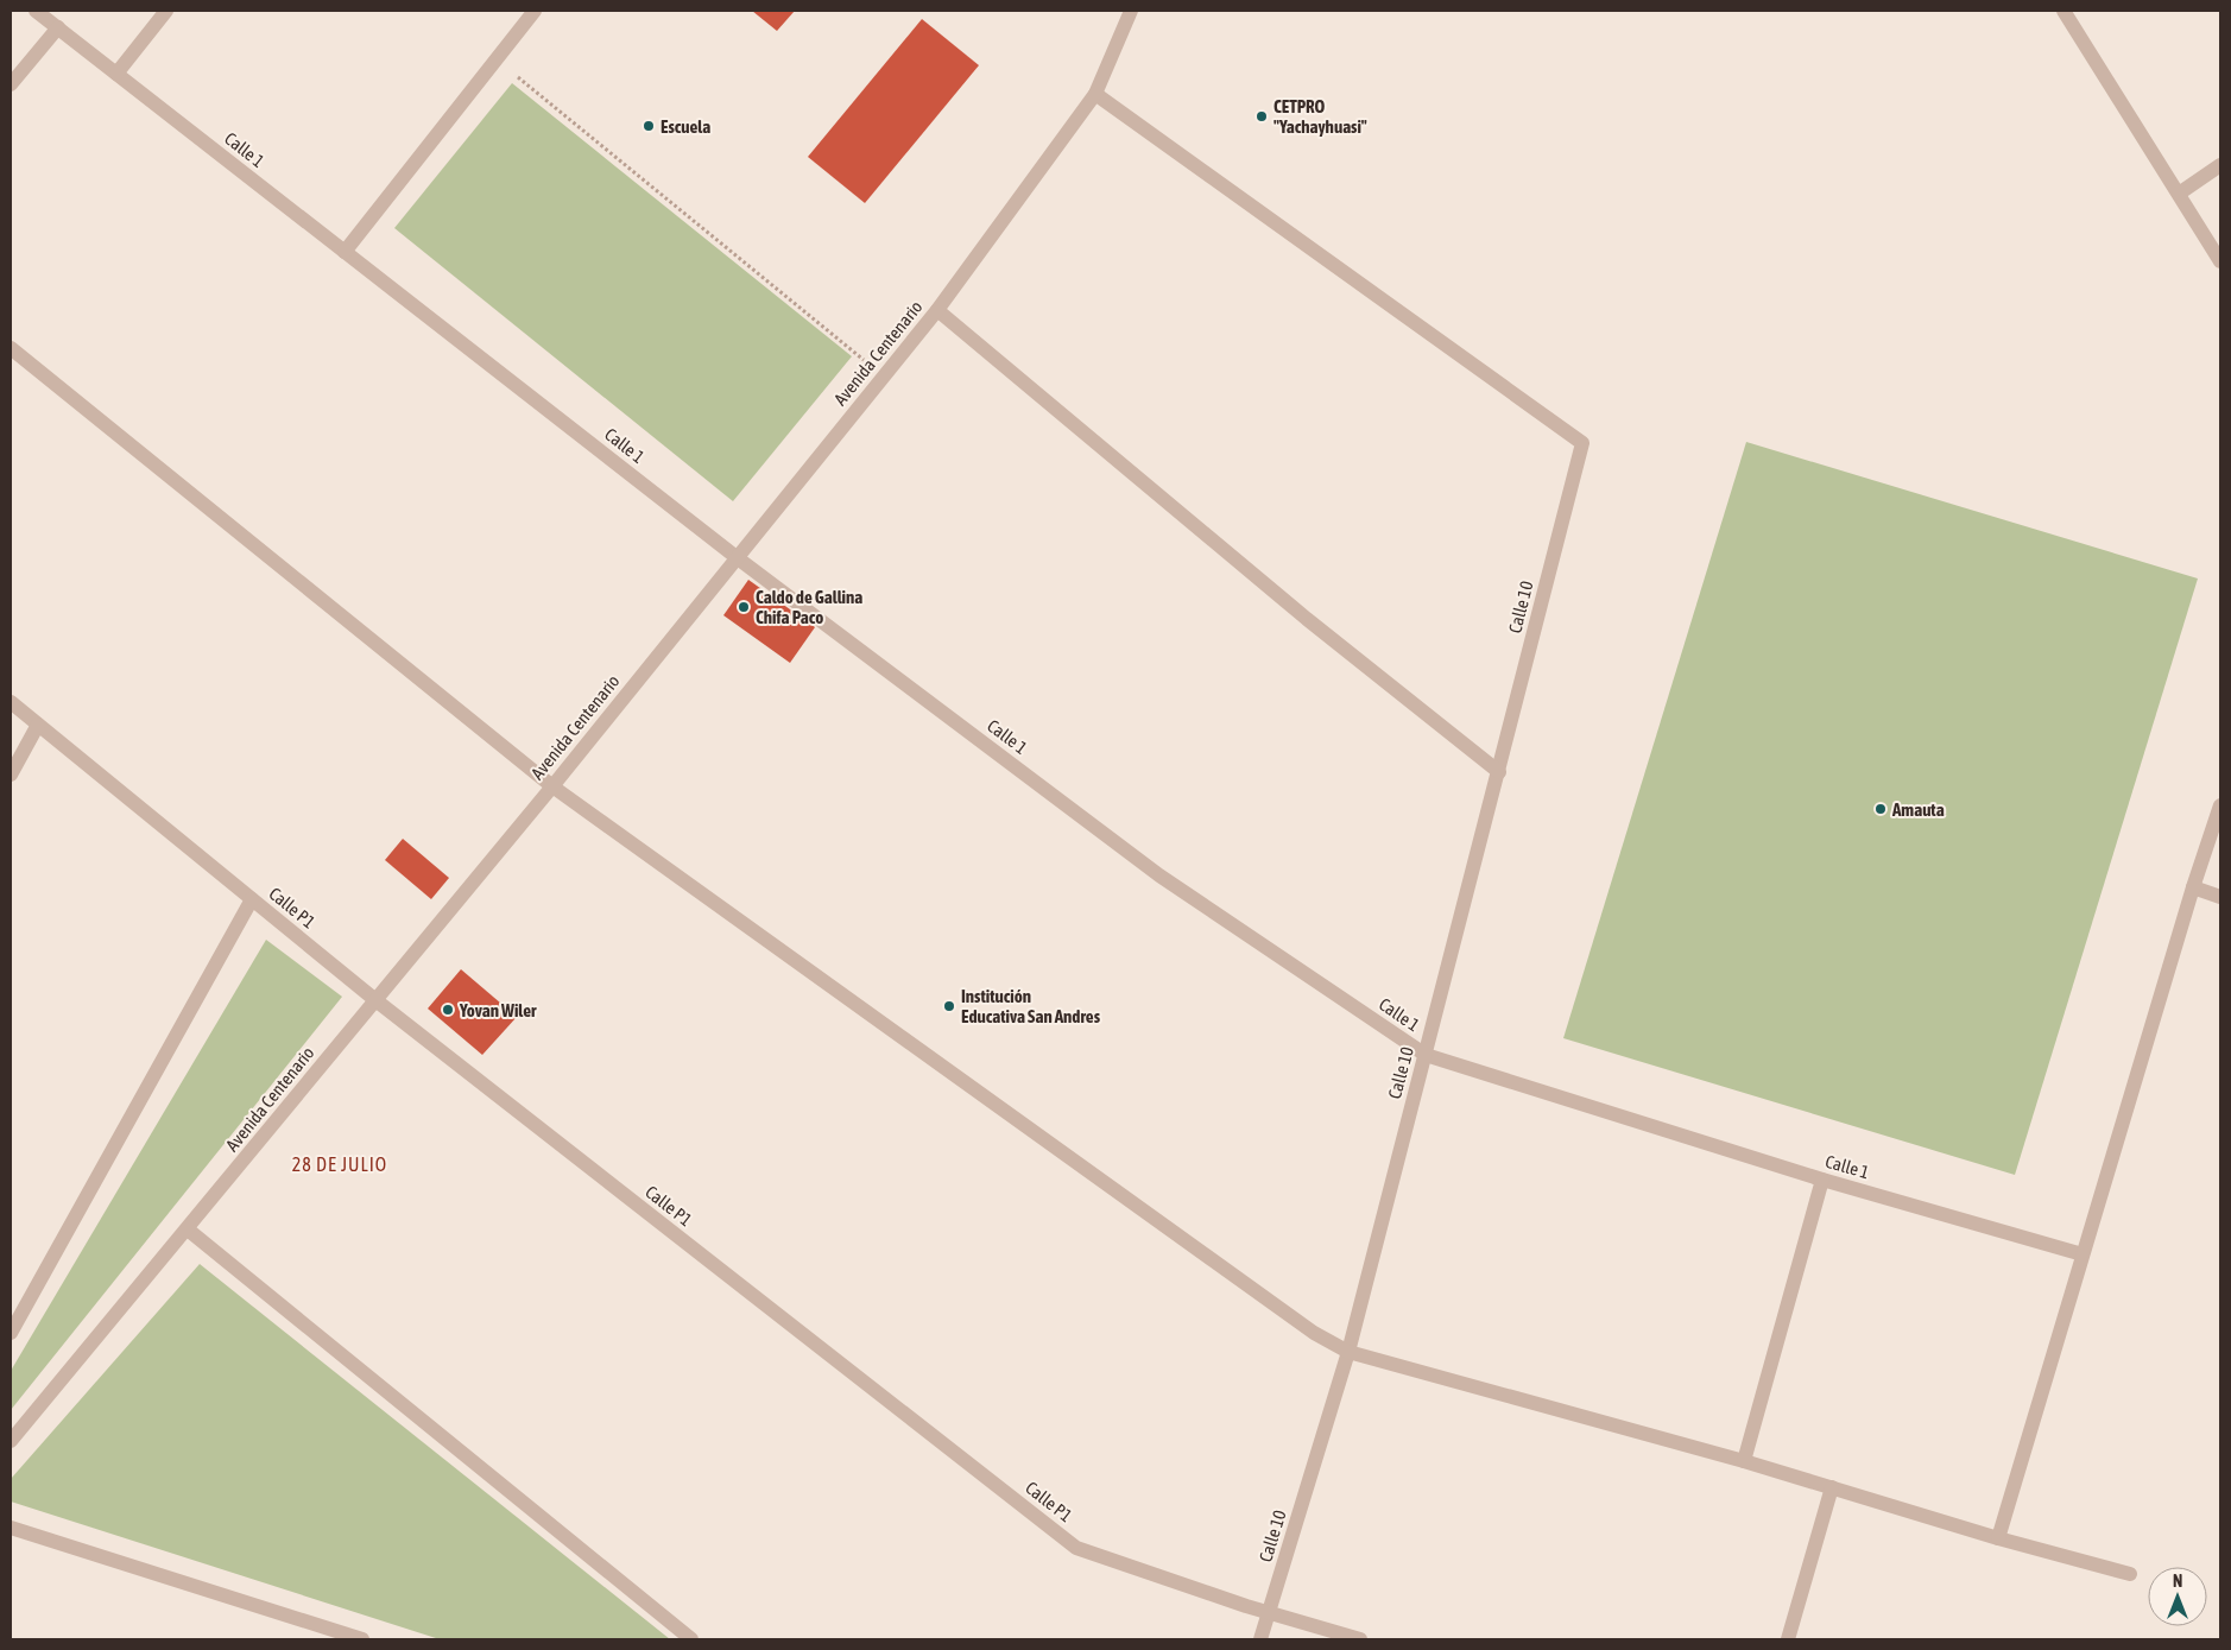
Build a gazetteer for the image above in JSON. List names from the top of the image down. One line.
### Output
{"streets":{"street":["Calle 1","Avenida Centenario","Calle 10","Calle P1"]},"crossings":[["Calle 1","Avenida Centenario"],["Calle 1","Calle 10"],["Avenida Centenario","Calle 10"],["Avenida Centenario","Calle P1"],["Calle 10","Calle P1"]],"districts":["28 DE JULIO"],"places":["CETPRO \"Yachayhuasi\"","Escuela","Caldo de Gallina Chifa Paco","Amauta","Institución Educativa San Andres","Yovan Wiler"],"north":"top"}
